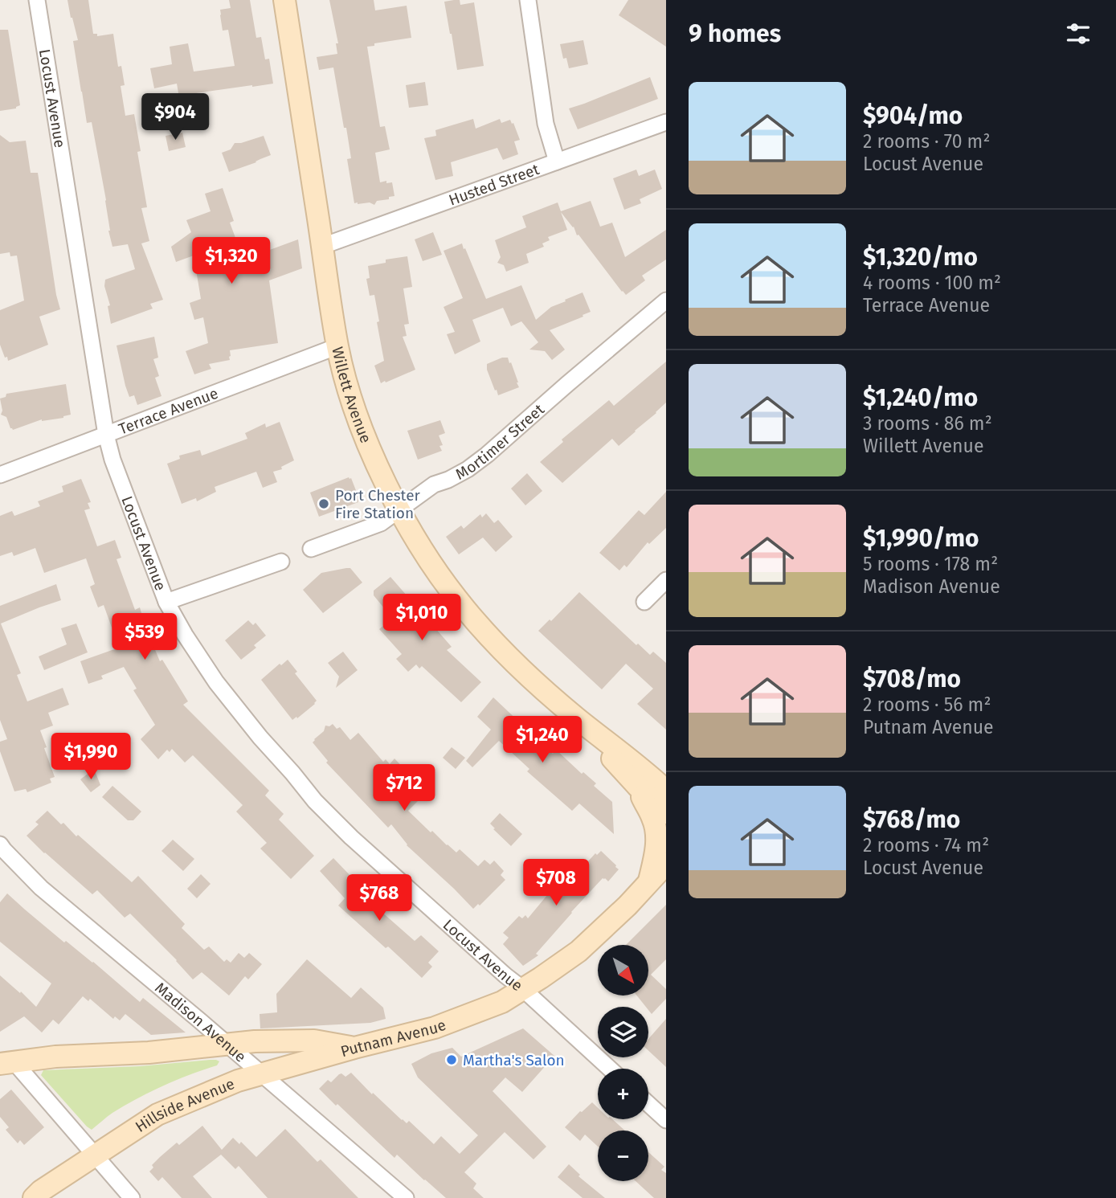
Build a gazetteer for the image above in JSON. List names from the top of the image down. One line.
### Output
{"streets":{"street":["Locust Avenue","Husted Street","Willett Avenue","Terrace Avenue","Mortimer Street","Madison Avenue","Putnam Avenue","Hillside Avenue"]},"crossings":[["Locust Avenue","Terrace Avenue"],["Locust Avenue","Putnam Avenue"],["Husted Street","Willett Avenue"],["Willett Avenue","Terrace Avenue"],["Willett Avenue","Mortimer Street"],["Madison Avenue","Putnam Avenue"],["Madison Avenue","Hillside Avenue"],["Putnam Avenue","Hillside Avenue"]],"places":["Port Chester Fire Station","Martha's Salon"],"north":"bottom right","page":{"heading":"9 homes","list":[{"name":"$904/mo","note":"2 rooms · 70 m² · Locust Avenue"},{"name":"$1,320/mo","note":"4 rooms · 100 m² · Terrace Avenue"},{"name":"$1,240/mo","note":"3 rooms · 86 m² · Willett Avenue"},{"name":"$1,990/mo","note":"5 rooms · 178 m² · Madison Avenue"},{"name":"$708/mo","note":"2 rooms · 56 m² · Putnam Avenue"},{"name":"$768/mo","note":"2 rooms · 74 m² · Locust Avenue"}],"price":["$904","$1,320","$1,010","$539","$1,240","$1,990","$712","$708","$768"],"map_buttons":["+","−"]}}
